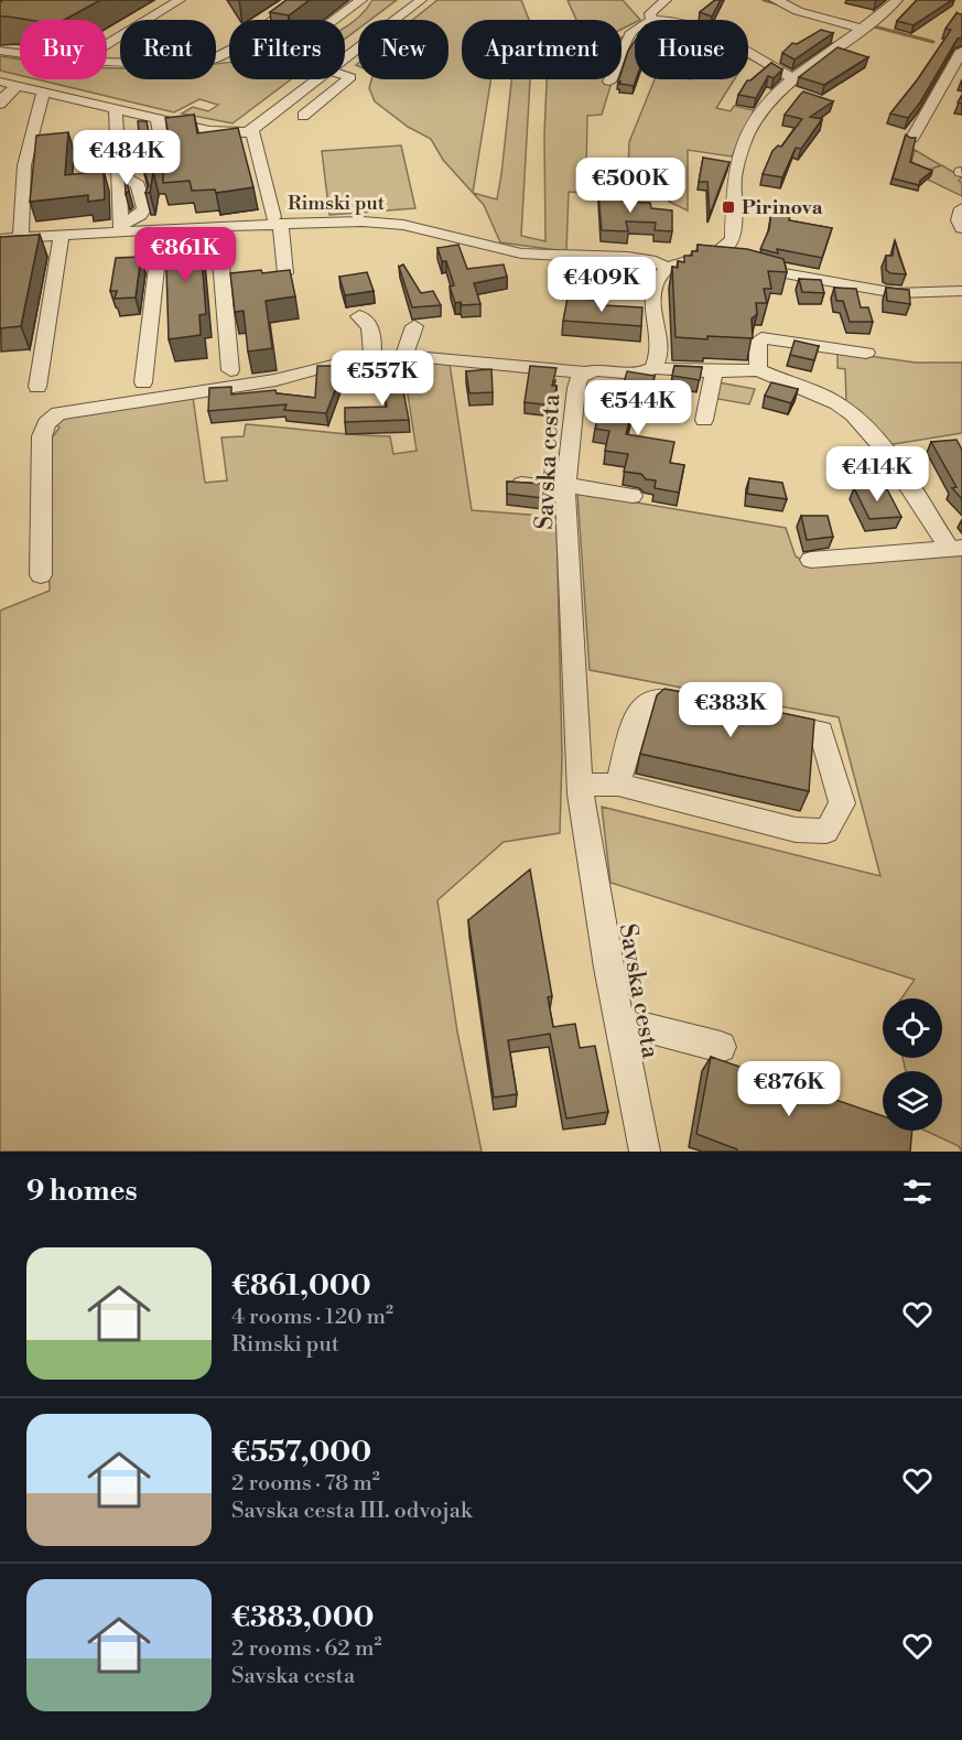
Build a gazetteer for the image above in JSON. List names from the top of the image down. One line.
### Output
{"streets":{"street":["Rimski put","Savska cesta"]},"places":{"transit":["Pirinova"]},"page":{"chip":["Buy","Rent","Filters","New","Apartment","House"],"price":["€484K","€500K","€861K","€409K","€557K","€544K","€414K","€383K","€876K"],"heading":"9 homes","list":[{"name":"€861,000","note":"4 rooms · 120 m² · Rimski put"},{"name":"€557,000","note":"2 rooms · 78 m² · Savska cesta III. odvojak"},{"name":"€383,000","note":"2 rooms · 62 m² · Savska cesta"}]}}
